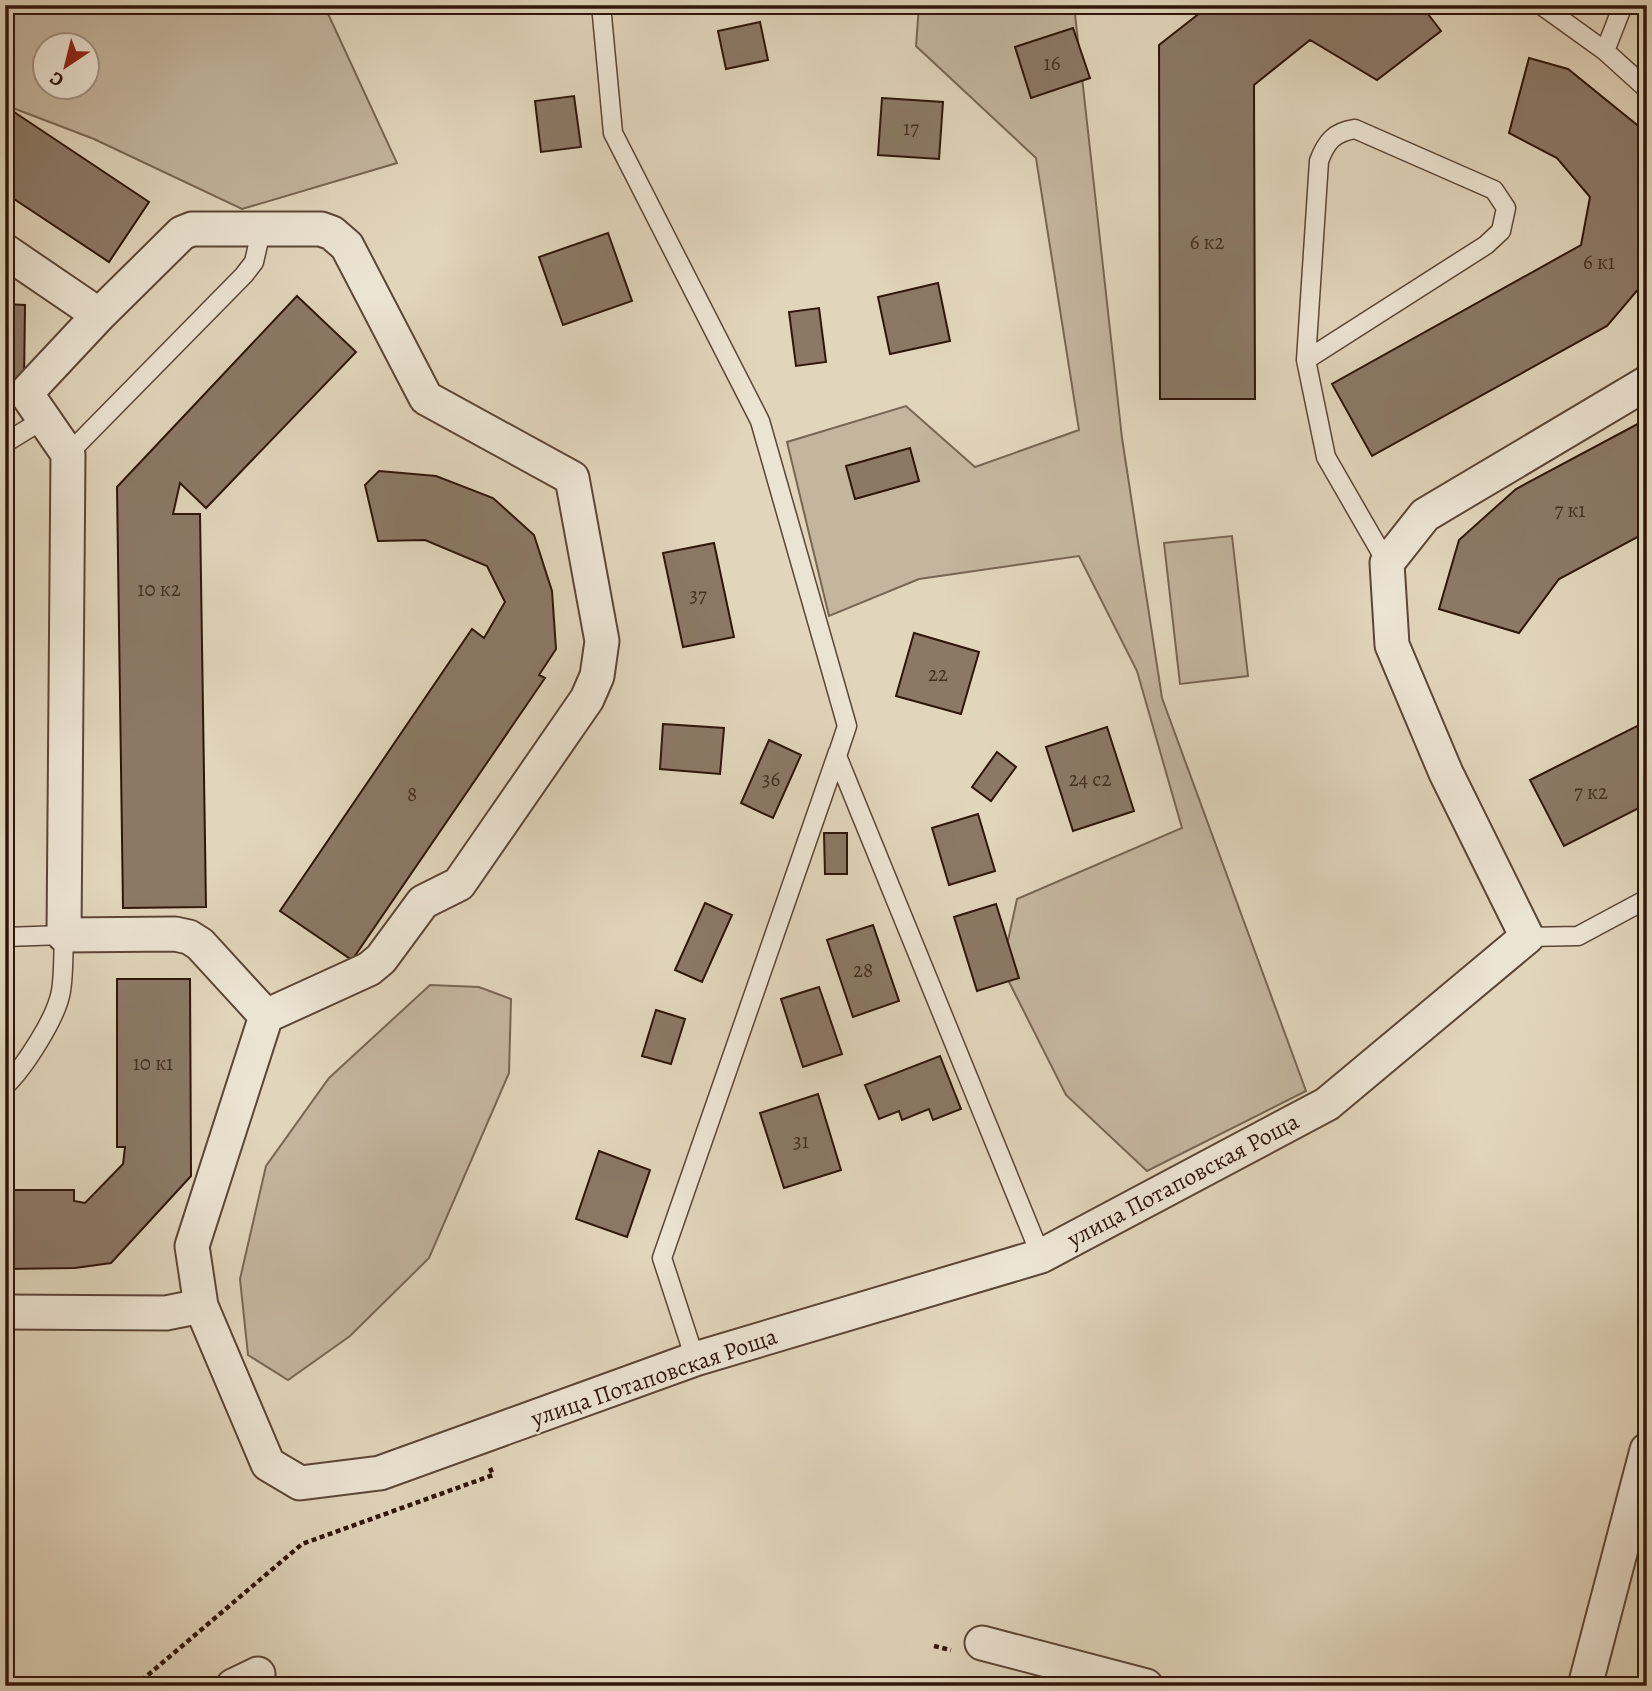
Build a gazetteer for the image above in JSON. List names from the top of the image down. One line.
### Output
{"streets":{"street":["улица Потаповская Роща"]},"house_numbers":["16","17","6 к2","6 к1","7 к1","10 к2","37","22","36","24 с2","7 к2","8","28","10 к1","31"],"north":"bottom left"}
